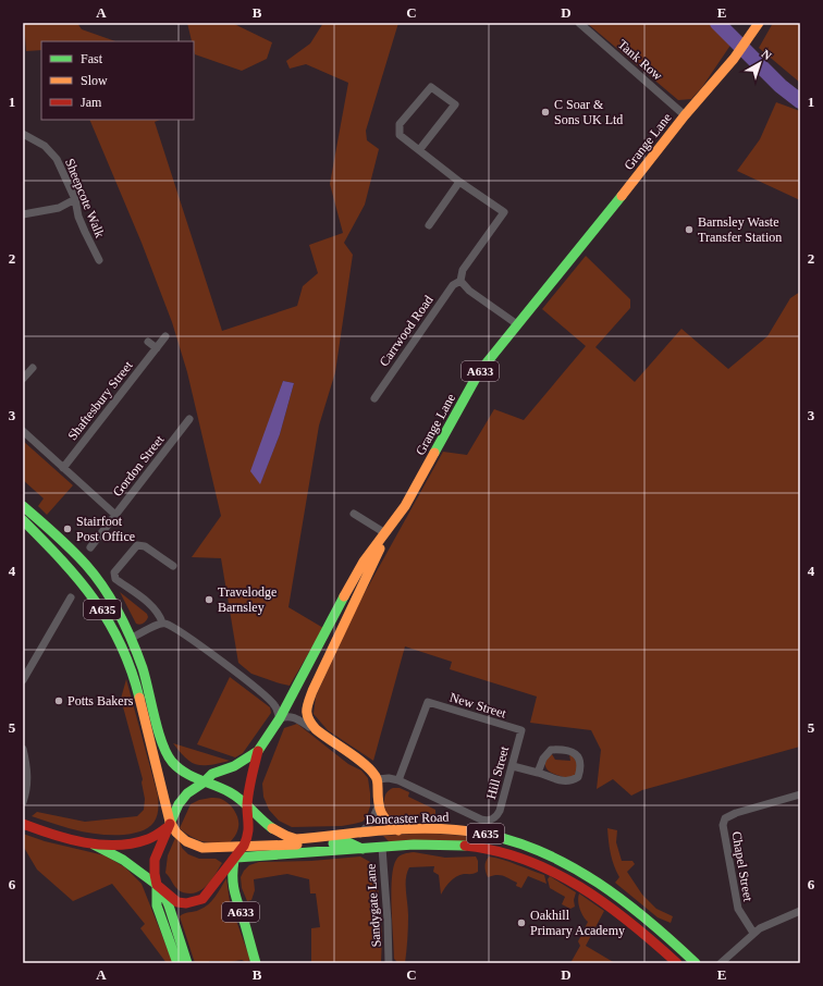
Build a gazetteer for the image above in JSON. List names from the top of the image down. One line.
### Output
{"streets":{"main road":["Grange Lane","A633","A635","Doncaster Road"],"street":["Tank Row","Sheepcote Walk","Carrwood Road","Shaftesbury Street","Gordon Street","New Street","Hill Street","Chapel Street","Sandygate Lane"]},"crossings":[["Tank Row","Grange Lane"],["Grange Lane","A633"],["Grange Lane","A635"],["Grange Lane","Doncaster Road"],["A633","A635"],["A633","Doncaster Road"],["A635","Doncaster Road"],["New Street","Hill Street"],["New Street","Doncaster Road"],["Hill Street","Doncaster Road"],["Doncaster Road","Sandygate Lane"]],"places":["C Soar & Sons UK Ltd","Barnsley Waste Transfer Station","Stairfoot Post Office","Travelodge Barnsley","Potts Bakers","Oakhill Primary Academy"],"legend":["Fast","Slow","Jam"],"north":"top right","grid":{"columns":["A","B","C","D","E"],"rows":["1","2","3","4","5","6"]}}
